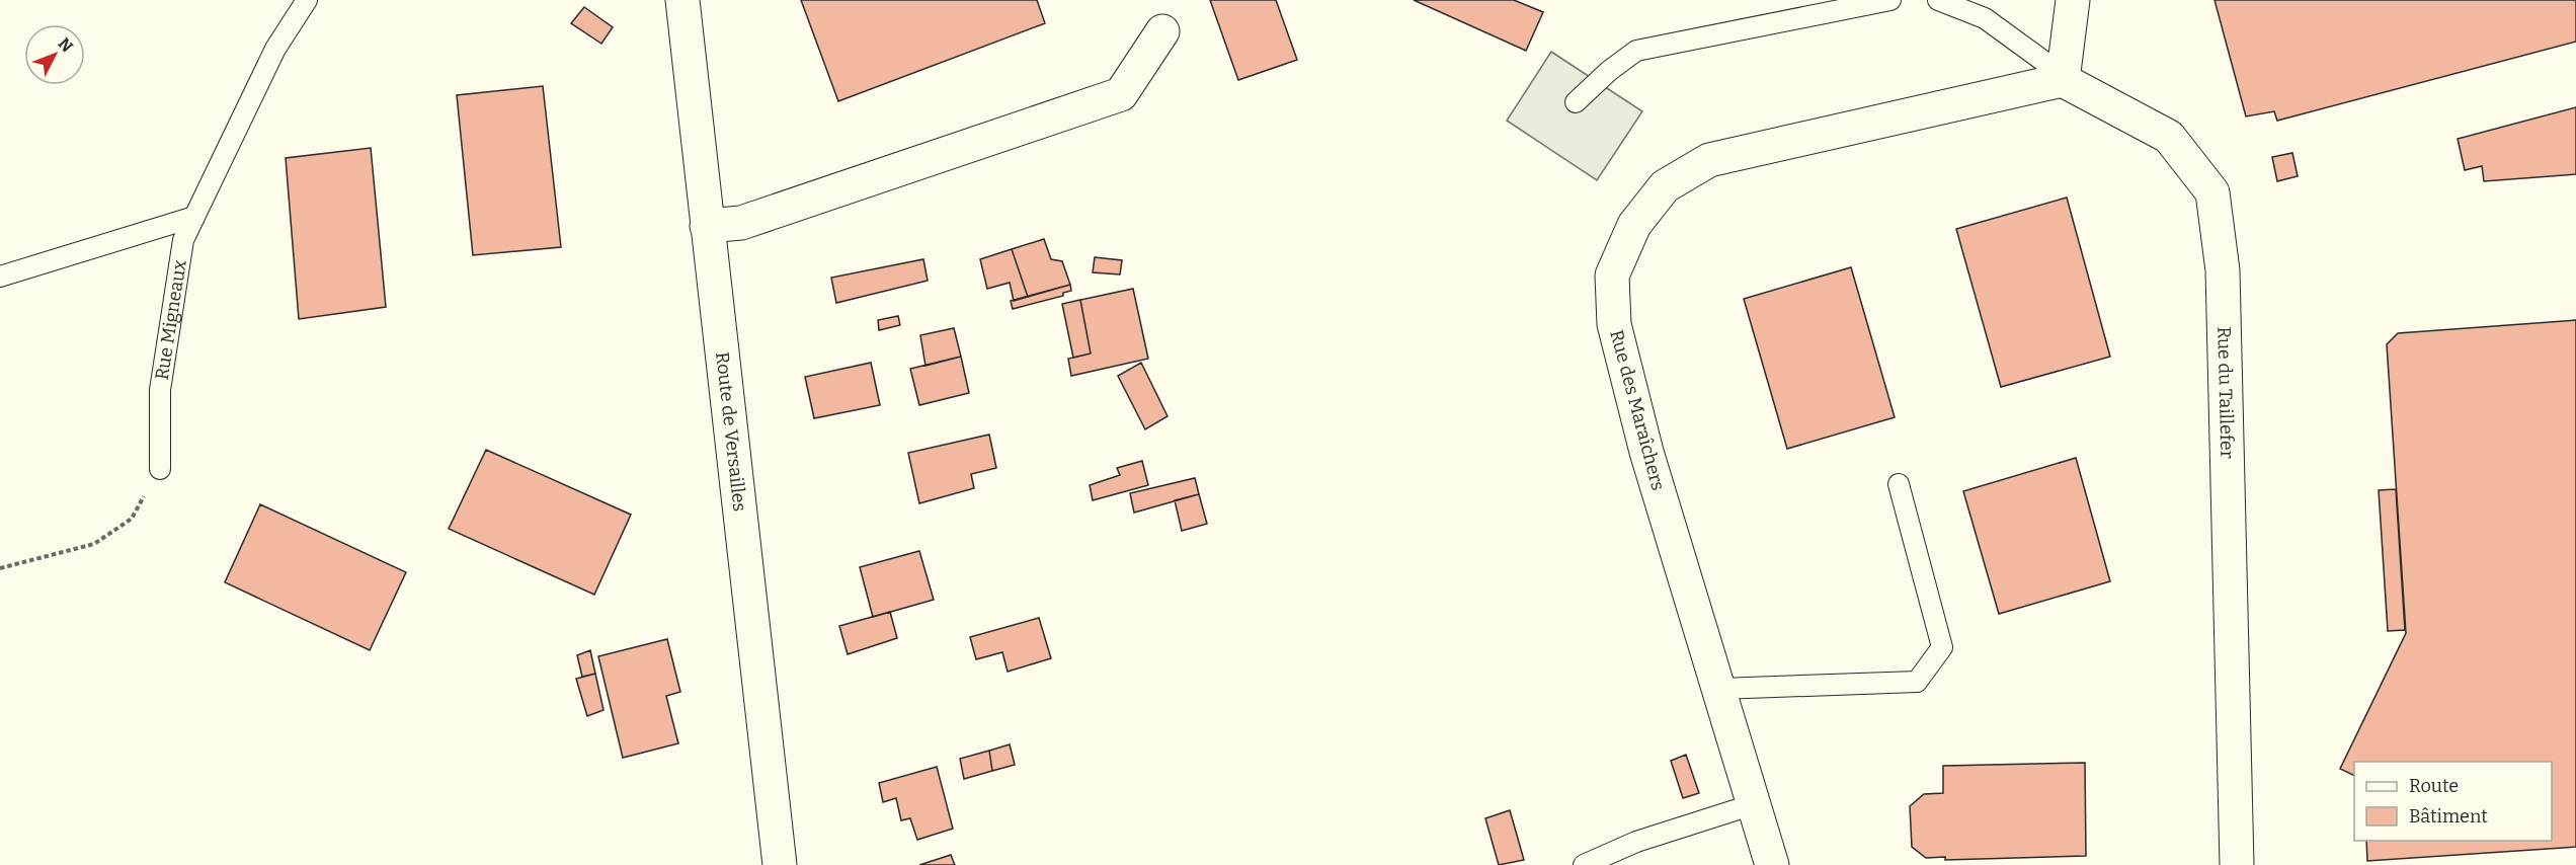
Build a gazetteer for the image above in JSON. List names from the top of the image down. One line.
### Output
{"streets":{"street":["Rue du Taillefer","Rue des Maraîchers","Route de Versailles"],"lane":["Rue Migneaux"]},"crossings":[["Rue du Taillefer","Rue des Maraîchers"]],"legend":["Route","Bâtiment"],"north":"top right"}
